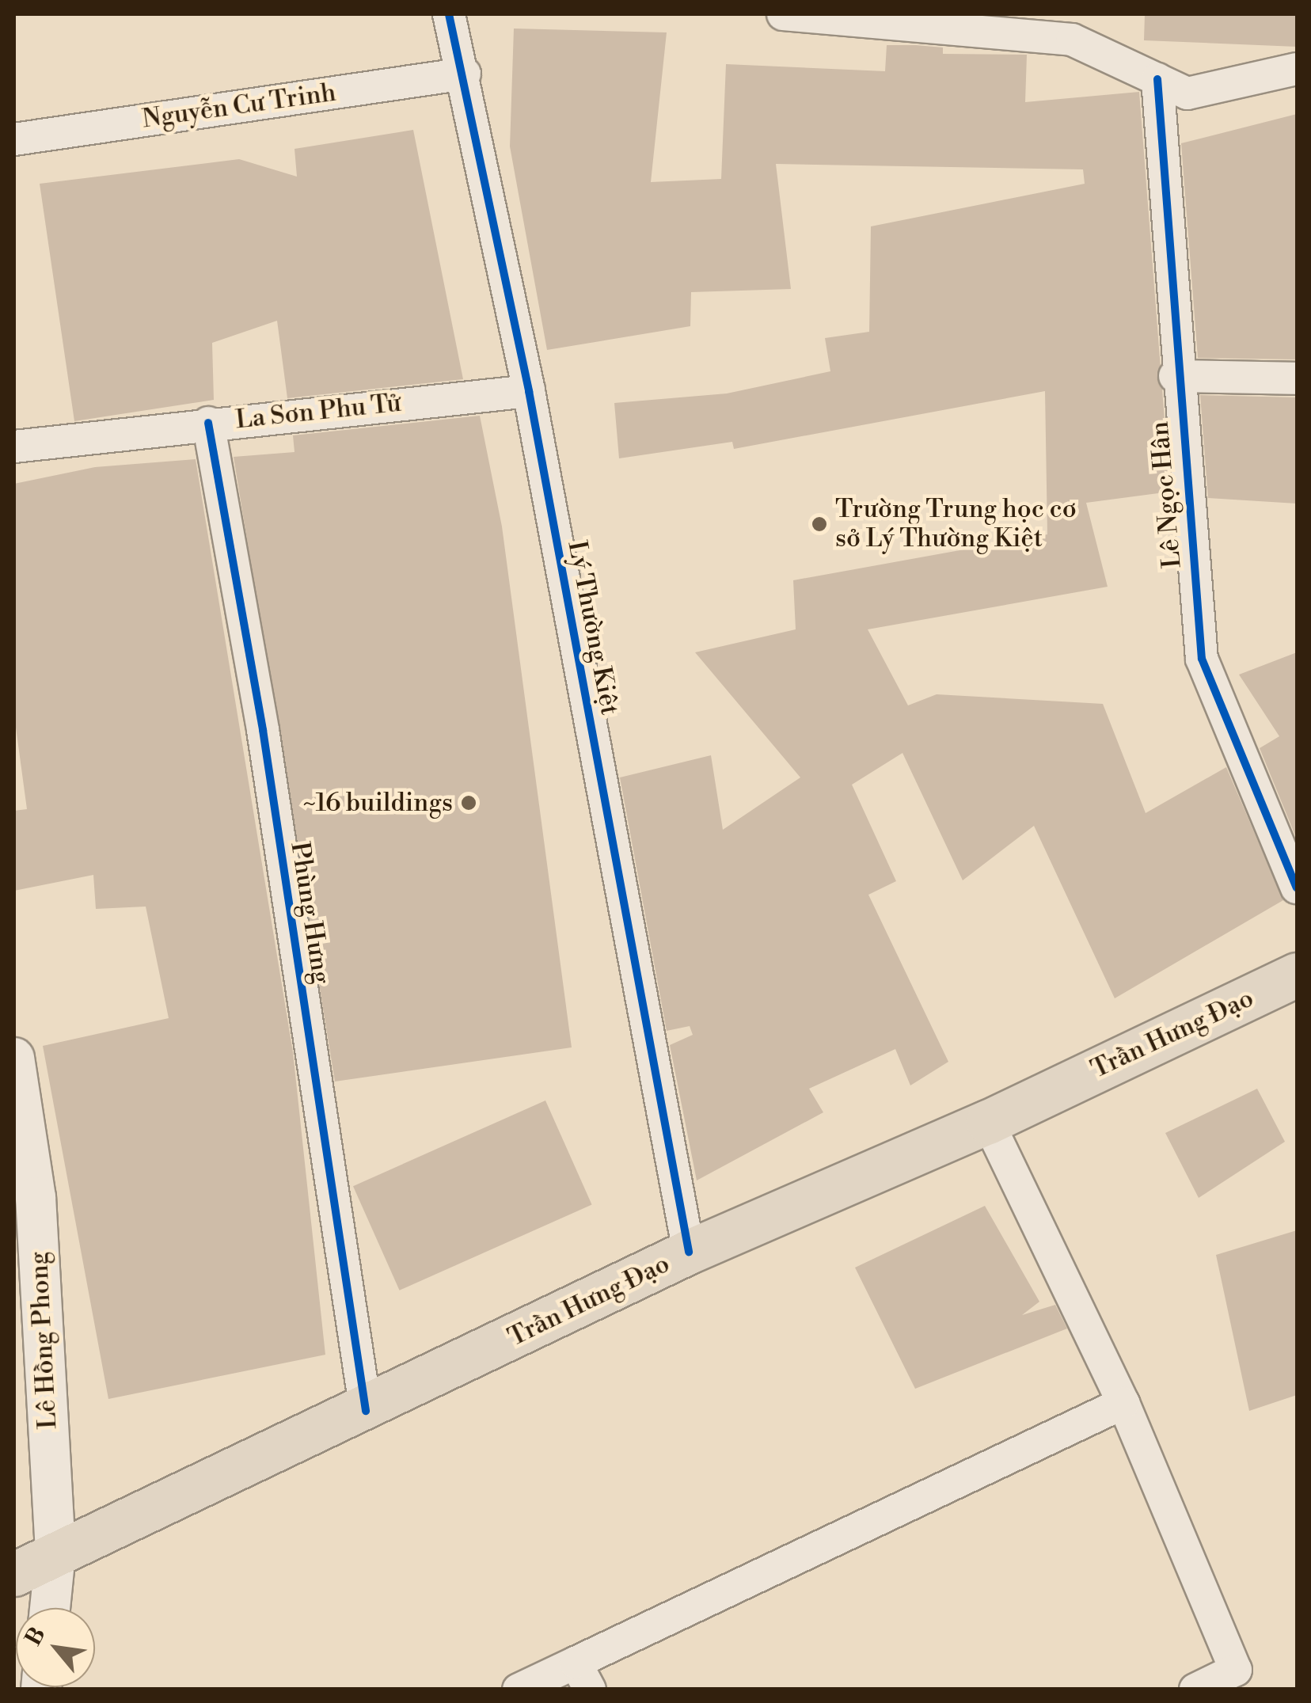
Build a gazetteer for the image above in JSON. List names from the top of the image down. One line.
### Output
{"streets":{"highway":["Trần Hưng Đạo"],"street":["Nguyễn Cư Trinh","La Sơn Phu Tử","Lê Ngọc Hân","Lý Thường Kiệt","Phùng Hưng","Lê Hồng Phong"]},"crossings":[["Nguyễn Cư Trinh","Lý Thường Kiệt"],["La Sơn Phu Tử","Lý Thường Kiệt"],["La Sơn Phu Tử","Phùng Hưng"],["Lý Thường Kiệt","Trần Hưng Đạo"],["Phùng Hưng","Trần Hưng Đạo"],["Trần Hưng Đạo","Lê Hồng Phong"]],"places":["Trường Trung học cơ sở Lý Thường Kiệt","~16 buildings"],"north":"top left"}
